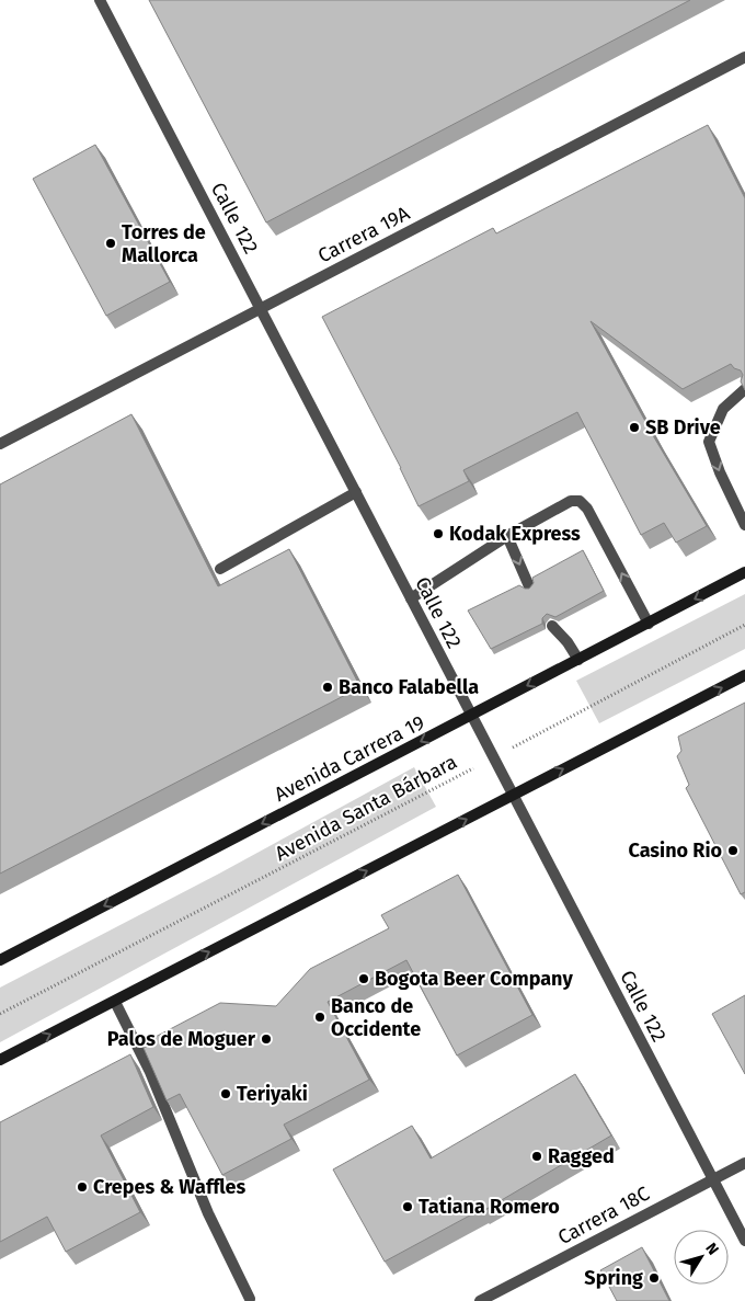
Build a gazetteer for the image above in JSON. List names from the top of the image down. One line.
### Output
{"streets":{"main road":["Avenida Carrera 19"],"street":["Calle 122","Carrera 19A","Carrera 18C"],"path":["Avenida Santa Bárbara"]},"crossings":[["Calle 122","Carrera 19A"],["Calle 122","Avenida Carrera 19"],["Calle 122","Avenida Santa Bárbara"],["Calle 122","Carrera 18C"]],"places":["Torres de Mallorca","SB Drive","Kodak Express","Banco Falabella","Casino Rio","Bogota Beer Company","Banco de Occidente","Palos de Moguer","Teriyaki","Ragged","Crepes & Waffles","Tatiana Romero","Spring"],"north":"top right"}
